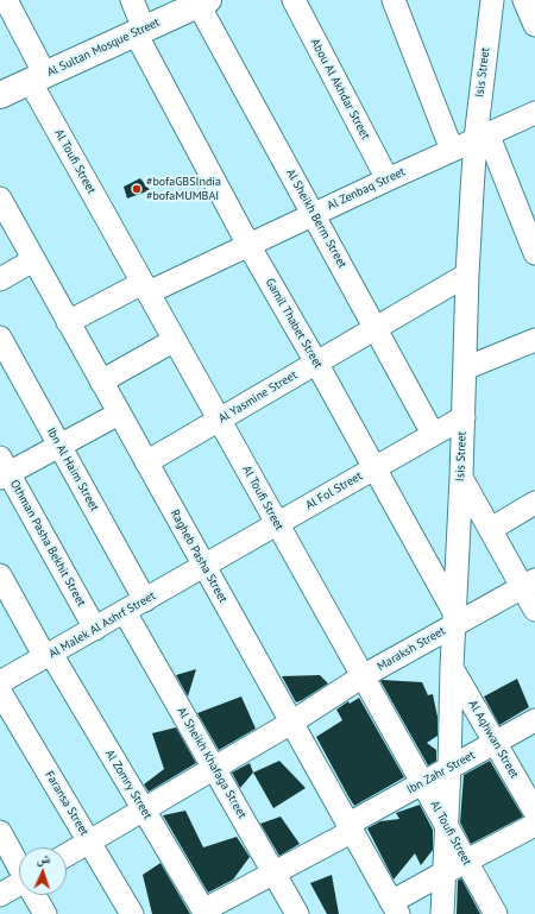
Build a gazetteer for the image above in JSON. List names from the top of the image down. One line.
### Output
{"streets":{"main road":["Al Sultan Mosque Street"],"street":["Isis Street","Abou Al Akhdar Street","Al Toufi Street","Al Zenbaq Street","Al Sheikh Berm Street","Gamil Thabet Street","Al Yasmine Street","Ibn Al Haim Street","Al Fol Street","Othman Pasha Bekhit Street","Ragheb Pasha Street","Al Malek Al Ashrf Street","Maraksh Street","Al Aqhwan Street","Al Sheikh Khafaga Street","Ibn Zahr Street","Al Zomry Street","Faransa Street"]},"crossings":[["Al Sultan Mosque Street","Al Toufi Street"],["Al Sultan Mosque Street","Al Sheikh Berm Street"],["Al Sultan Mosque Street","Gamil Thabet Street"],["Isis Street","Al Toufi Street"],["Isis Street","Al Zenbaq Street"],["Isis Street","Gamil Thabet Street"],["Isis Street","Al Yasmine Street"],["Isis Street","Al Fol Street"],["Isis Street","Maraksh Street"],["Isis Street","Al Aqhwan Street"],["Isis Street","Ibn Zahr Street"],["Abou Al Akhdar Street","Al Zenbaq Street"],["Al Toufi Street","Al Zenbaq Street"],["Al Toufi Street","Al Yasmine Street"],["Al Toufi Street","Al Fol Street"],["Al Toufi Street","Maraksh Street"],["Al Toufi Street","Ibn Zahr Street"],["Al Zenbaq Street","Al Sheikh Berm Street"],["Al Zenbaq Street","Gamil Thabet Street"],["Al Zenbaq Street","Ragheb Pasha Street"],["Al Sheikh Berm Street","Al Yasmine Street"],["Al Sheikh Berm Street","Al Fol Street"],["Gamil Thabet Street","Al Yasmine Street"],["Gamil Thabet Street","Al Fol Street"],["Gamil Thabet Street","Maraksh Street"],["Al Yasmine Street","Ragheb Pasha Street"],["Ibn Al Haim Street","Al Malek Al Ashrf Street"],["Al Fol Street","Ragheb Pasha Street"],["Al Fol Street","Al Malek Al Ashrf Street"],["Othman Pasha Bekhit Street","Al Malek Al Ashrf Street"],["Ragheb Pasha Street","Al Malek Al Ashrf Street"],["Ragheb Pasha Street","Maraksh Street"],["Ragheb Pasha Street","Ibn Zahr Street"],["Al Malek Al Ashrf Street","Al Sheikh Khafaga Street"],["Al Malek Al Ashrf Street","Al Zomry Street"],["Maraksh Street","Al Sheikh Khafaga Street"],["Maraksh Street","Al Zomry Street"],["Maraksh Street","Faransa Street"],["Al Aqhwan Street","Ibn Zahr Street"],["Al Sheikh Khafaga Street","Ibn Zahr Street"],["Ibn Zahr Street","Al Zomry Street"]],"places":["#bofaGBSIndia #bofaMUMBAI"],"north":"top"}
